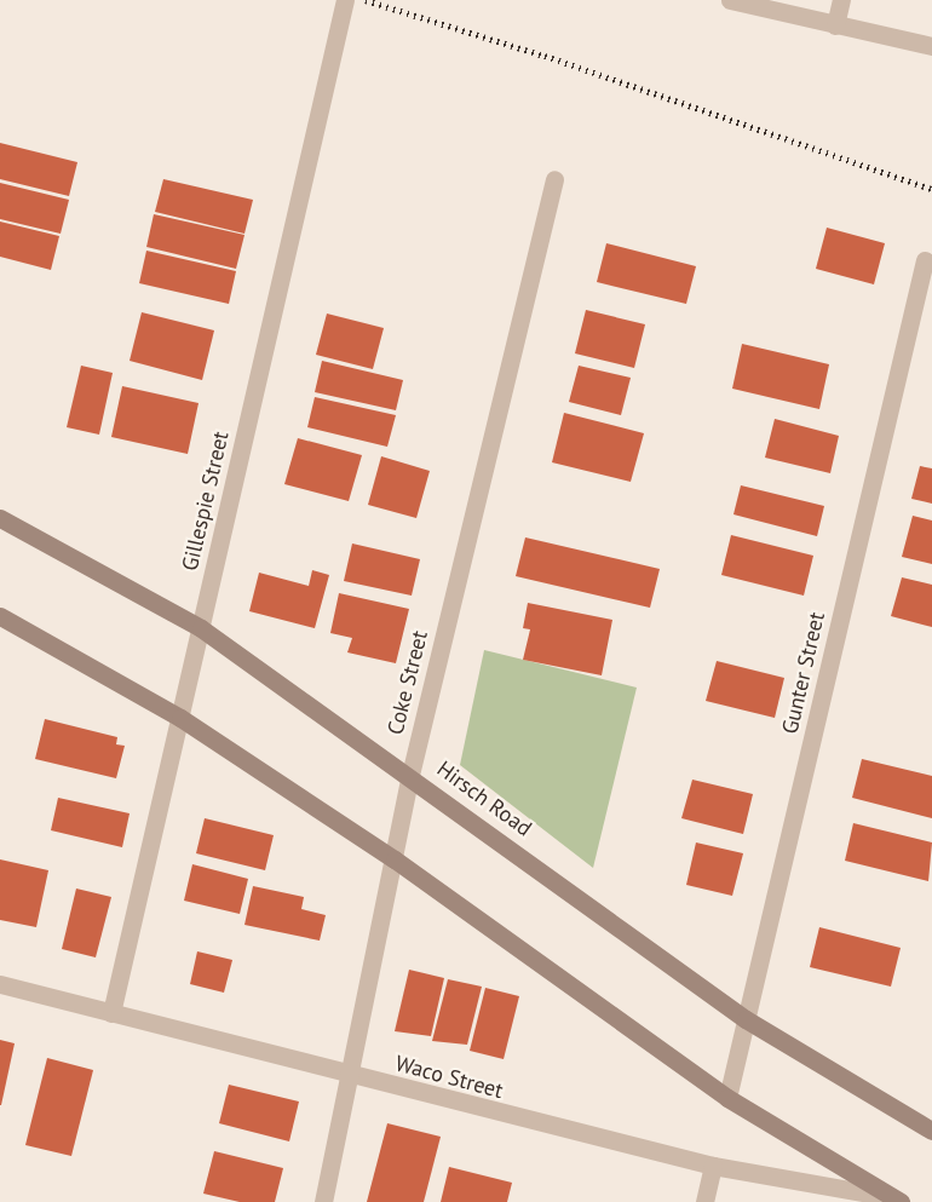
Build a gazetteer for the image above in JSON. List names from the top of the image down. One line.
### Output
{"streets":{"main road":["Hirsch Road"],"street":["Gillespie Street","Gunter Street","Coke Street","Waco Street"]},"crossings":[["Gillespie Street","Hirsch Road"],["Gillespie Street","Waco Street"],["Gunter Street","Hirsch Road"],["Coke Street","Hirsch Road"],["Coke Street","Waco Street"]]}
